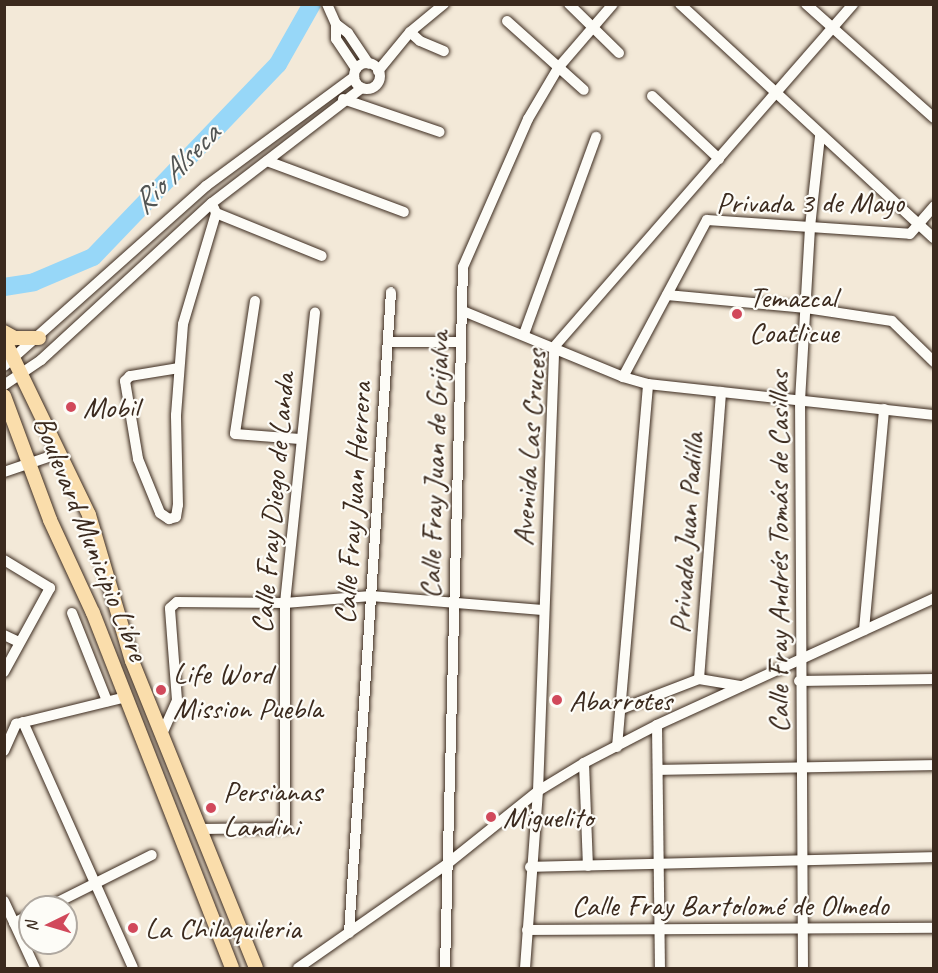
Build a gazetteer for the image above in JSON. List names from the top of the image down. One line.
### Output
{"streets":{"main road":["Boulevard Municipio Libre"],"street":["Privada 3 de Mayo","Avenida Las Cruces","Calle Fray Juan de Grijalva","Calle Fray Diego de Landa","Calle Fray Juan Herrera","Privada Juan Padilla","Calle Fray Andrés Tomás de Casillas","Calle Fray Bartolomé de Olmedo"]},"crossings":[["Privada 3 de Mayo","Calle Fray Andrés Tomás de Casillas"],["Avenida Las Cruces","Calle Fray Bartolomé de Olmedo"],["Calle Fray Diego de Landa","Boulevard Municipio Libre"],["Calle Fray Andrés Tomás de Casillas","Calle Fray Bartolomé de Olmedo"]],"water":["Rio Alseca"],"places":["Temazcal Coatlicue","Mobil","Life Word Mission Puebla","Abarrotes","Persianas Landini","Miguelito","La Chilaquileria"],"north":"left"}
